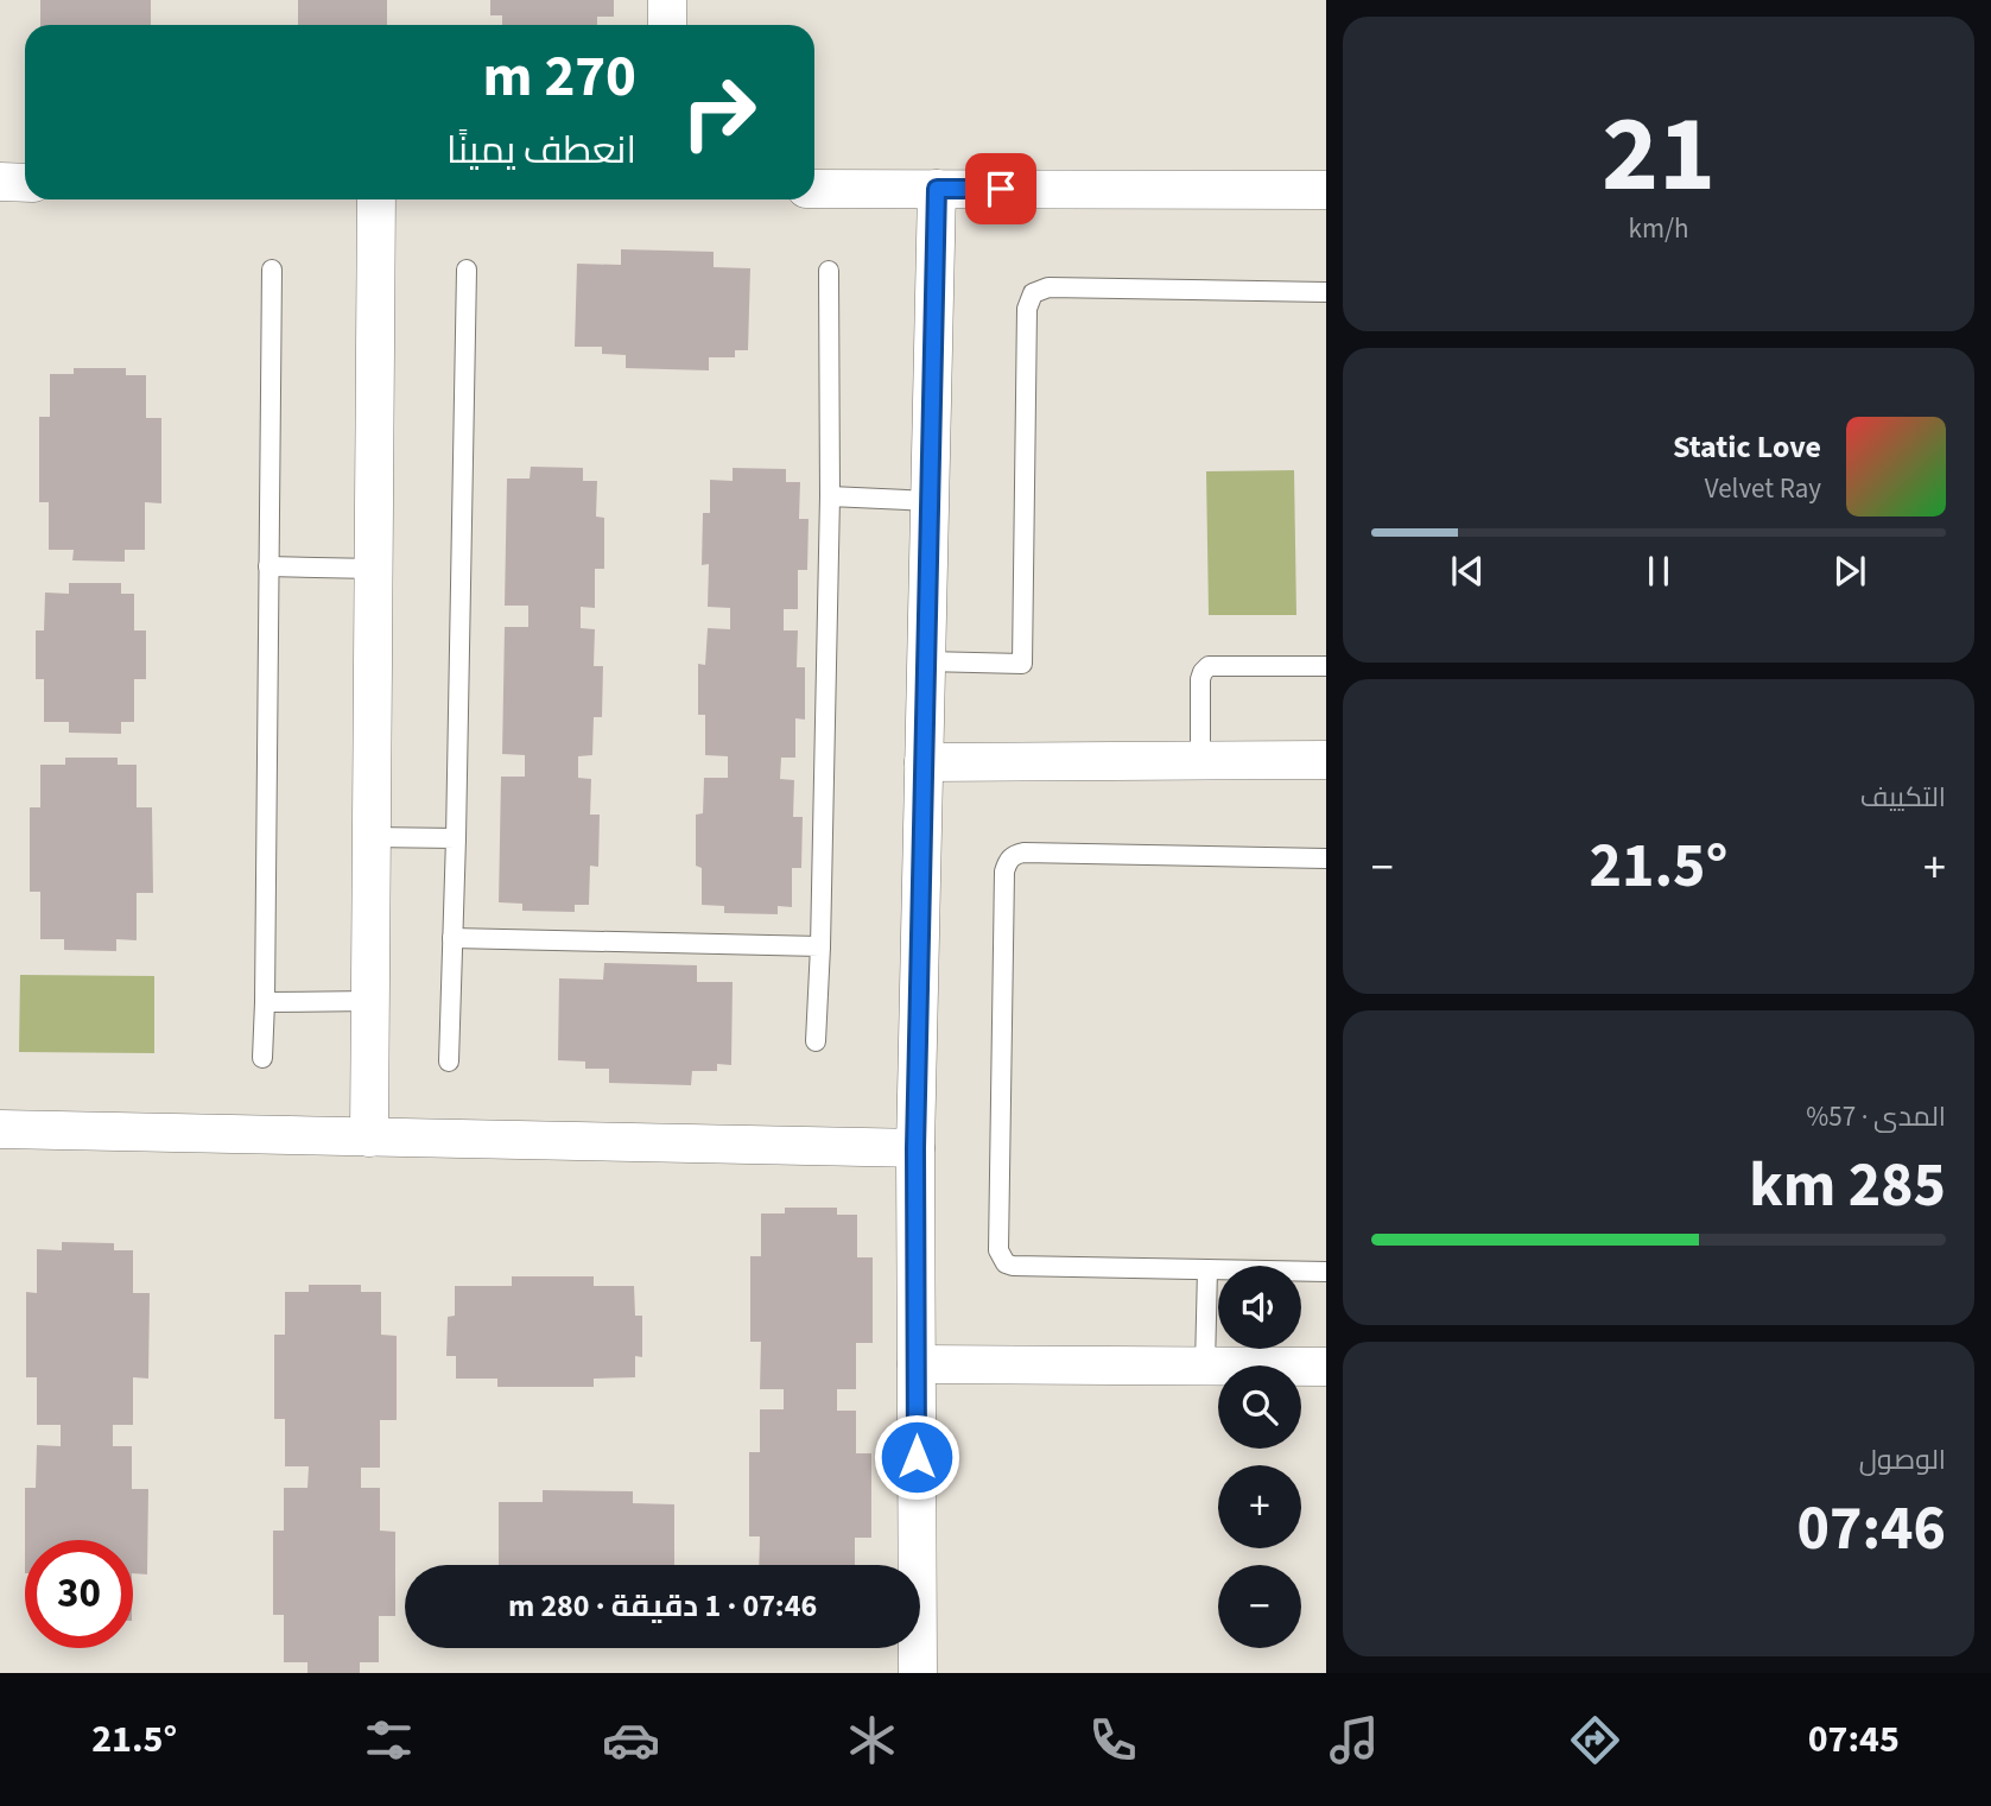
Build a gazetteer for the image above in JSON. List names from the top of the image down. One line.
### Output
{"page":{"tile":[["21","km/h"],"التكييف",["المدى · 57%","285 km"],["الوصول","07:46"]],"turn":["270 m","انعطف يمينًا"],"song":["Static Love","Velvet Ray"],"heat":["−","21.5°","+"],"map_buttons":["+","−"],"limit":"30","trip":"07:46 · 1 دقيقة · 280 m","tabs":["07:45","21.5°"]}}
